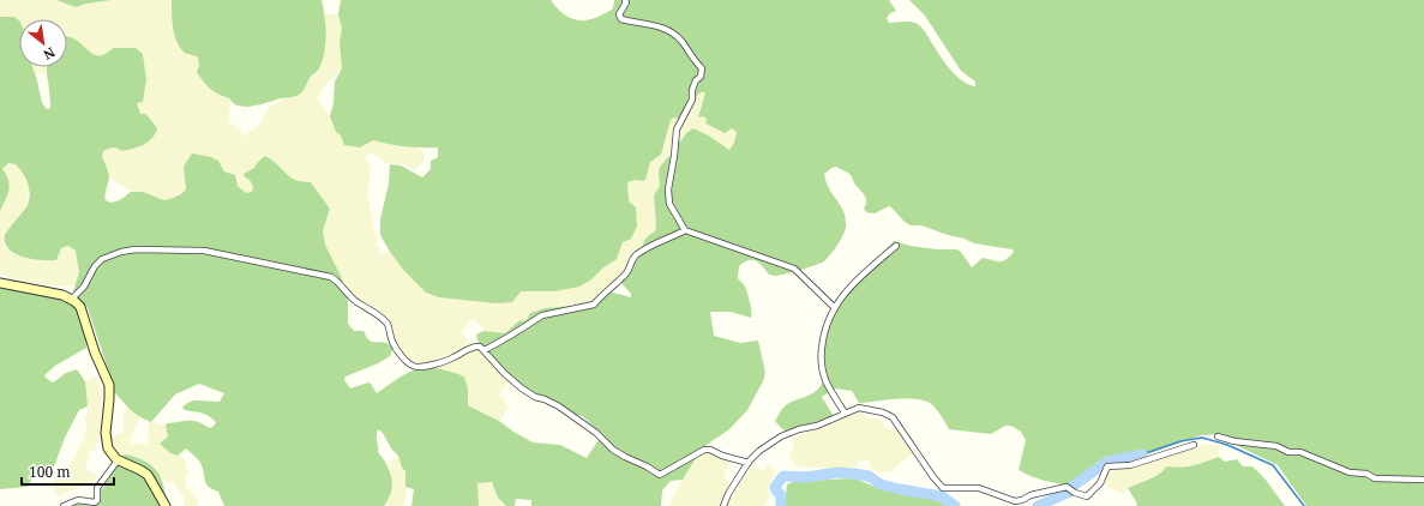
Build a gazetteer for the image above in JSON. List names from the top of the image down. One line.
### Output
{"scale_bar":"100 m","north":"bottom right"}
